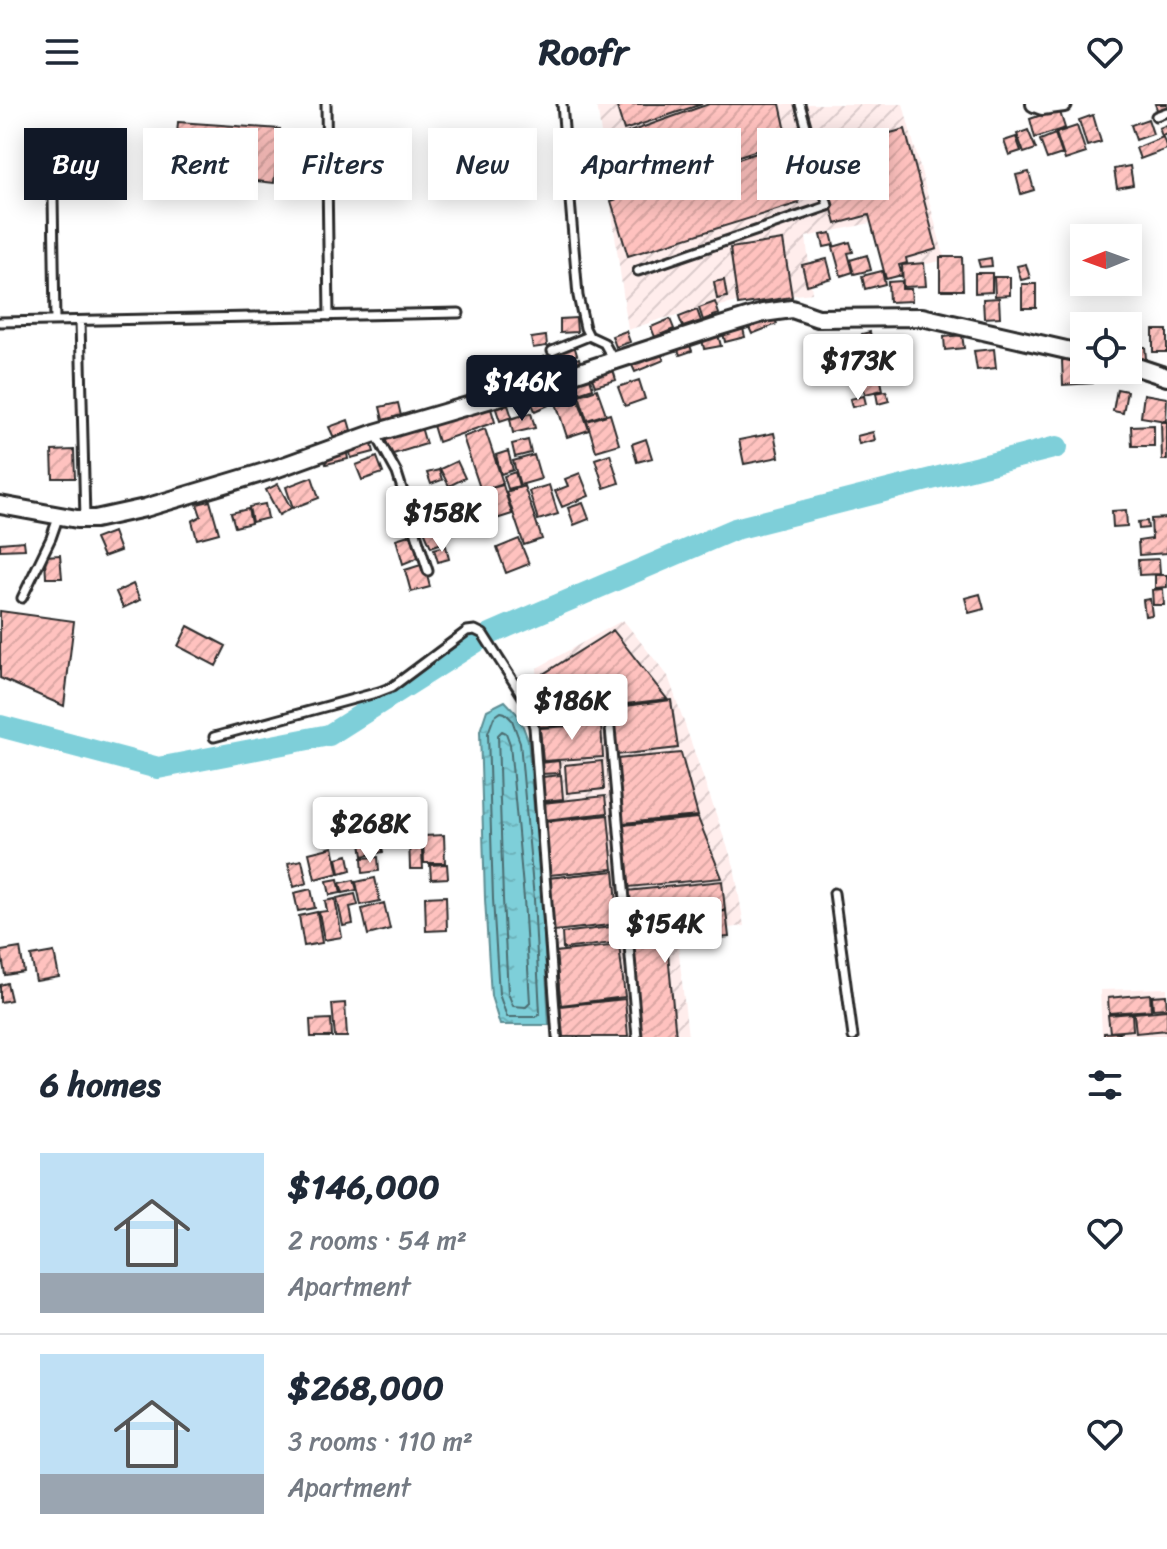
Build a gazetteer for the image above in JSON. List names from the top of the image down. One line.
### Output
{"north":"left","page":{"header":"Roofr","chip":["Buy","Rent","Filters","New","Apartment","House"],"price":["$173K","$146K","$158K","$186K","$268K","$154K"],"heading":"6 homes","list":[{"name":"$146,000","note":"2 rooms · 54 m² · Apartment"},{"name":"$268,000","note":"3 rooms · 110 m² · Apartment"}]}}
